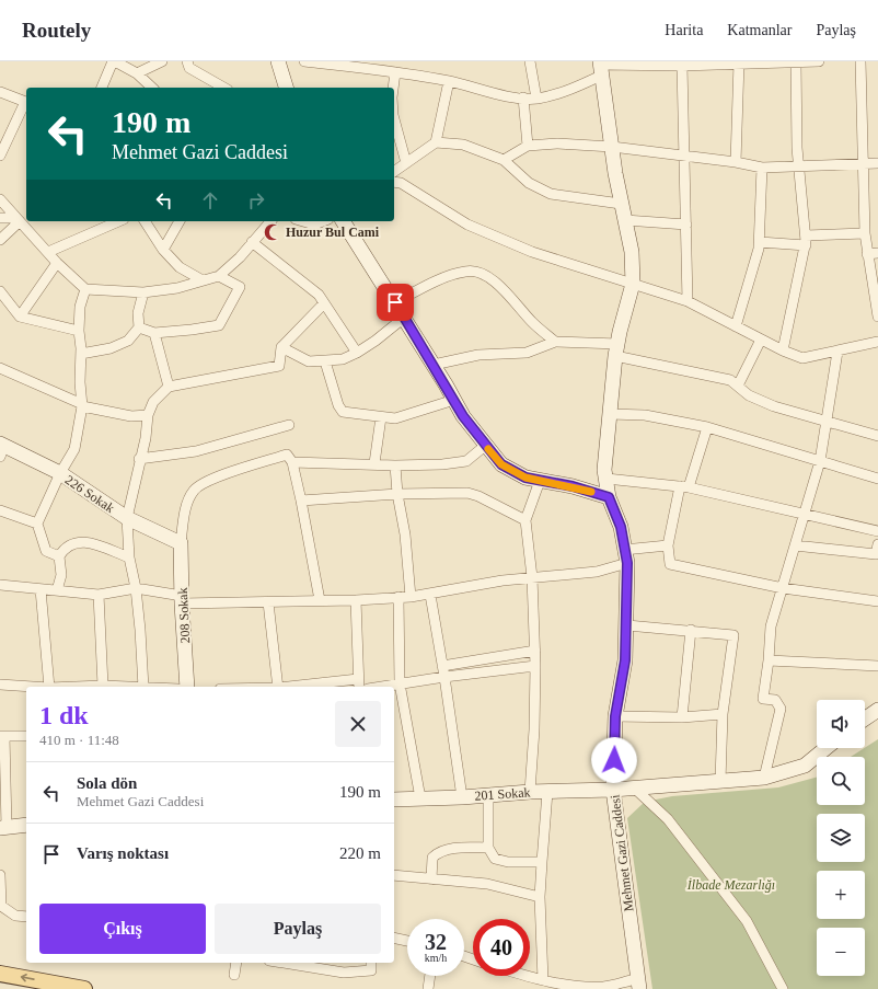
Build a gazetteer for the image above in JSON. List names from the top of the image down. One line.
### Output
{"streets":{"street":["226 Sokak","208 Sokak","201 Sokak","Mehmet Gazi Caddesi"]},"crossings":[["226 Sokak","208 Sokak"],["201 Sokak","Mehmet Gazi Caddesi"]],"parks":["İlbade Mezarlığı"],"places":{"mosque":["Huzur Bul Cami"]},"page":{"header":"Routely","nav":["Harita","Katmanlar","Paylaş"],"turn":["190 m","Mehmet Gazi Caddesi"],"heading":["1 dk","410 m · 11:48"],"map_buttons":["+","−"],"list":[{"name":"Sola dön","note":"Mehmet Gazi Caddesi","value":"190 m"},{"name":"Varış noktası","value":"220 m"}],"buttons":["Çıkış","Paylaş"],"speed":"32 km/h","limit":"40"}}
